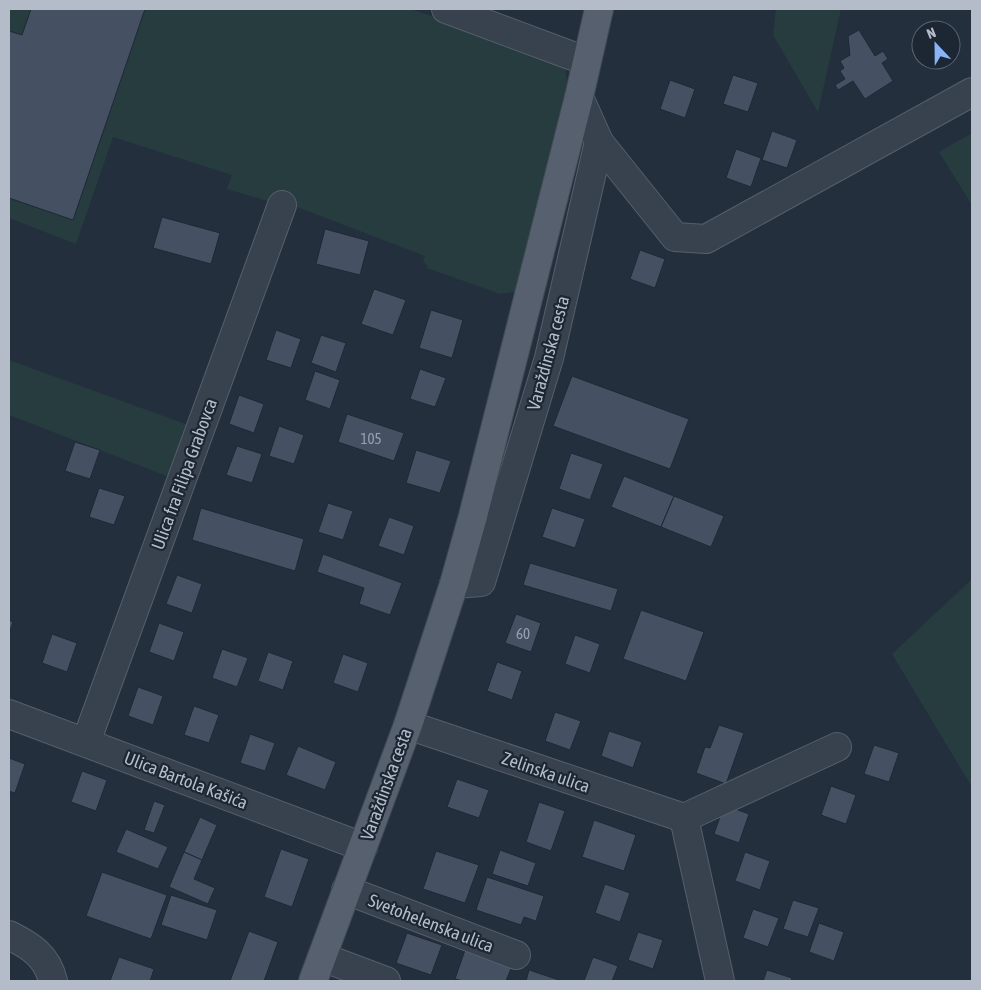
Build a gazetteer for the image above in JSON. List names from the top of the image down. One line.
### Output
{"streets":{"main road":["Varaždinska cesta"],"street":["Ulica fra Filipa Grabovca","Zelinska ulica","Ulica Bartola Kašića","Svetohelenska ulica"]},"crossings":[["Varaždinska cesta","Zelinska ulica"],["Varaždinska cesta","Ulica Bartola Kašića"],["Varaždinska cesta","Svetohelenska ulica"],["Ulica fra Filipa Grabovca","Ulica Bartola Kašića"]],"house_numbers":["105","60"],"north":"top"}
